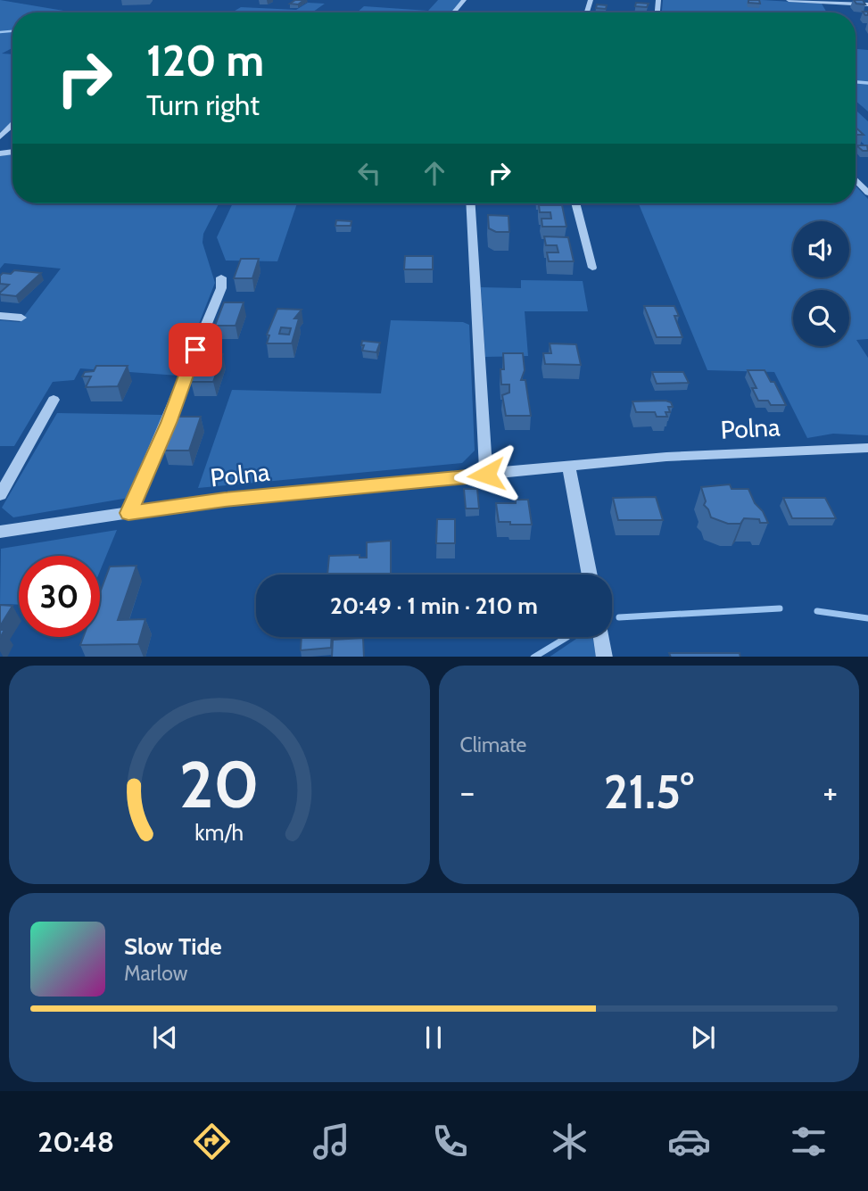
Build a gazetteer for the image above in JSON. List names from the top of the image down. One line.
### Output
{"streets":{"street":["Polna"]},"page":{"turn":["120 m","Turn right"],"limit":"30","trip":"20:49 · 1 min · 210 m","tile":"Climate","heat":["−","21.5°","+"],"song":["Slow Tide","Marlow"],"tabs":"20:48","gauge":["20","km/h"]}}
